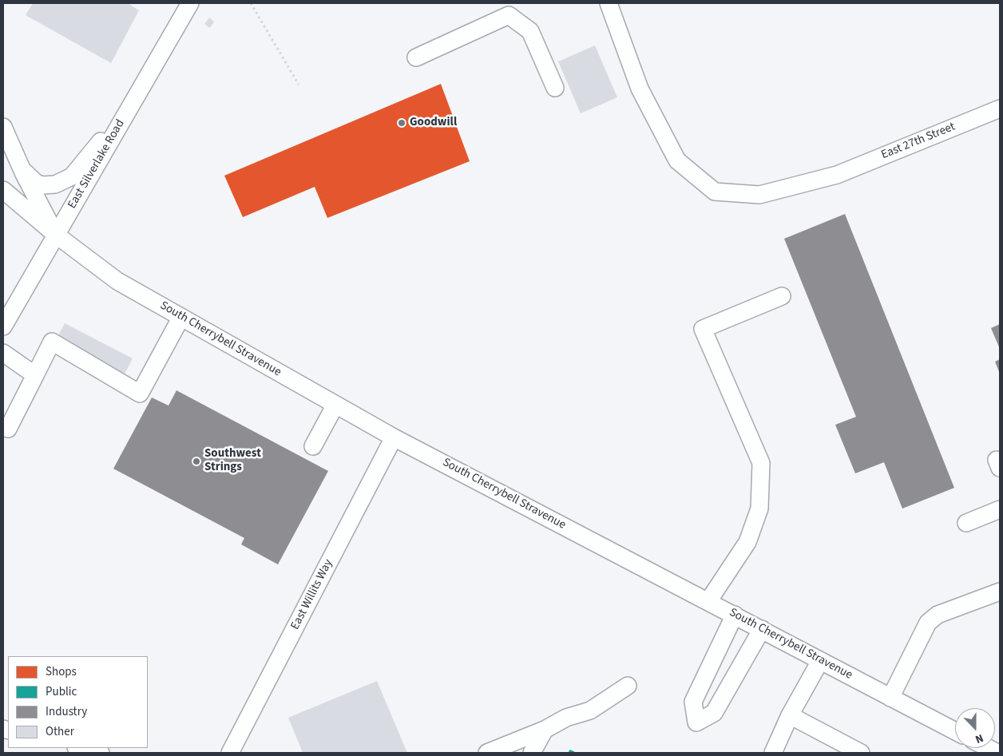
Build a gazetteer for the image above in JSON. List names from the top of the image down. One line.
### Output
{"streets":{"street":["East 27th Street","East Silverlake Road","South Cherrybell Stravenue","East Willits Way"]},"crossings":[["East Silverlake Road","South Cherrybell Stravenue"],["South Cherrybell Stravenue","East Willits Way"]],"places":["Goodwill","Southwest Strings"],"legend":["Shops","Public","Industry","Other"],"north":"bottom"}
